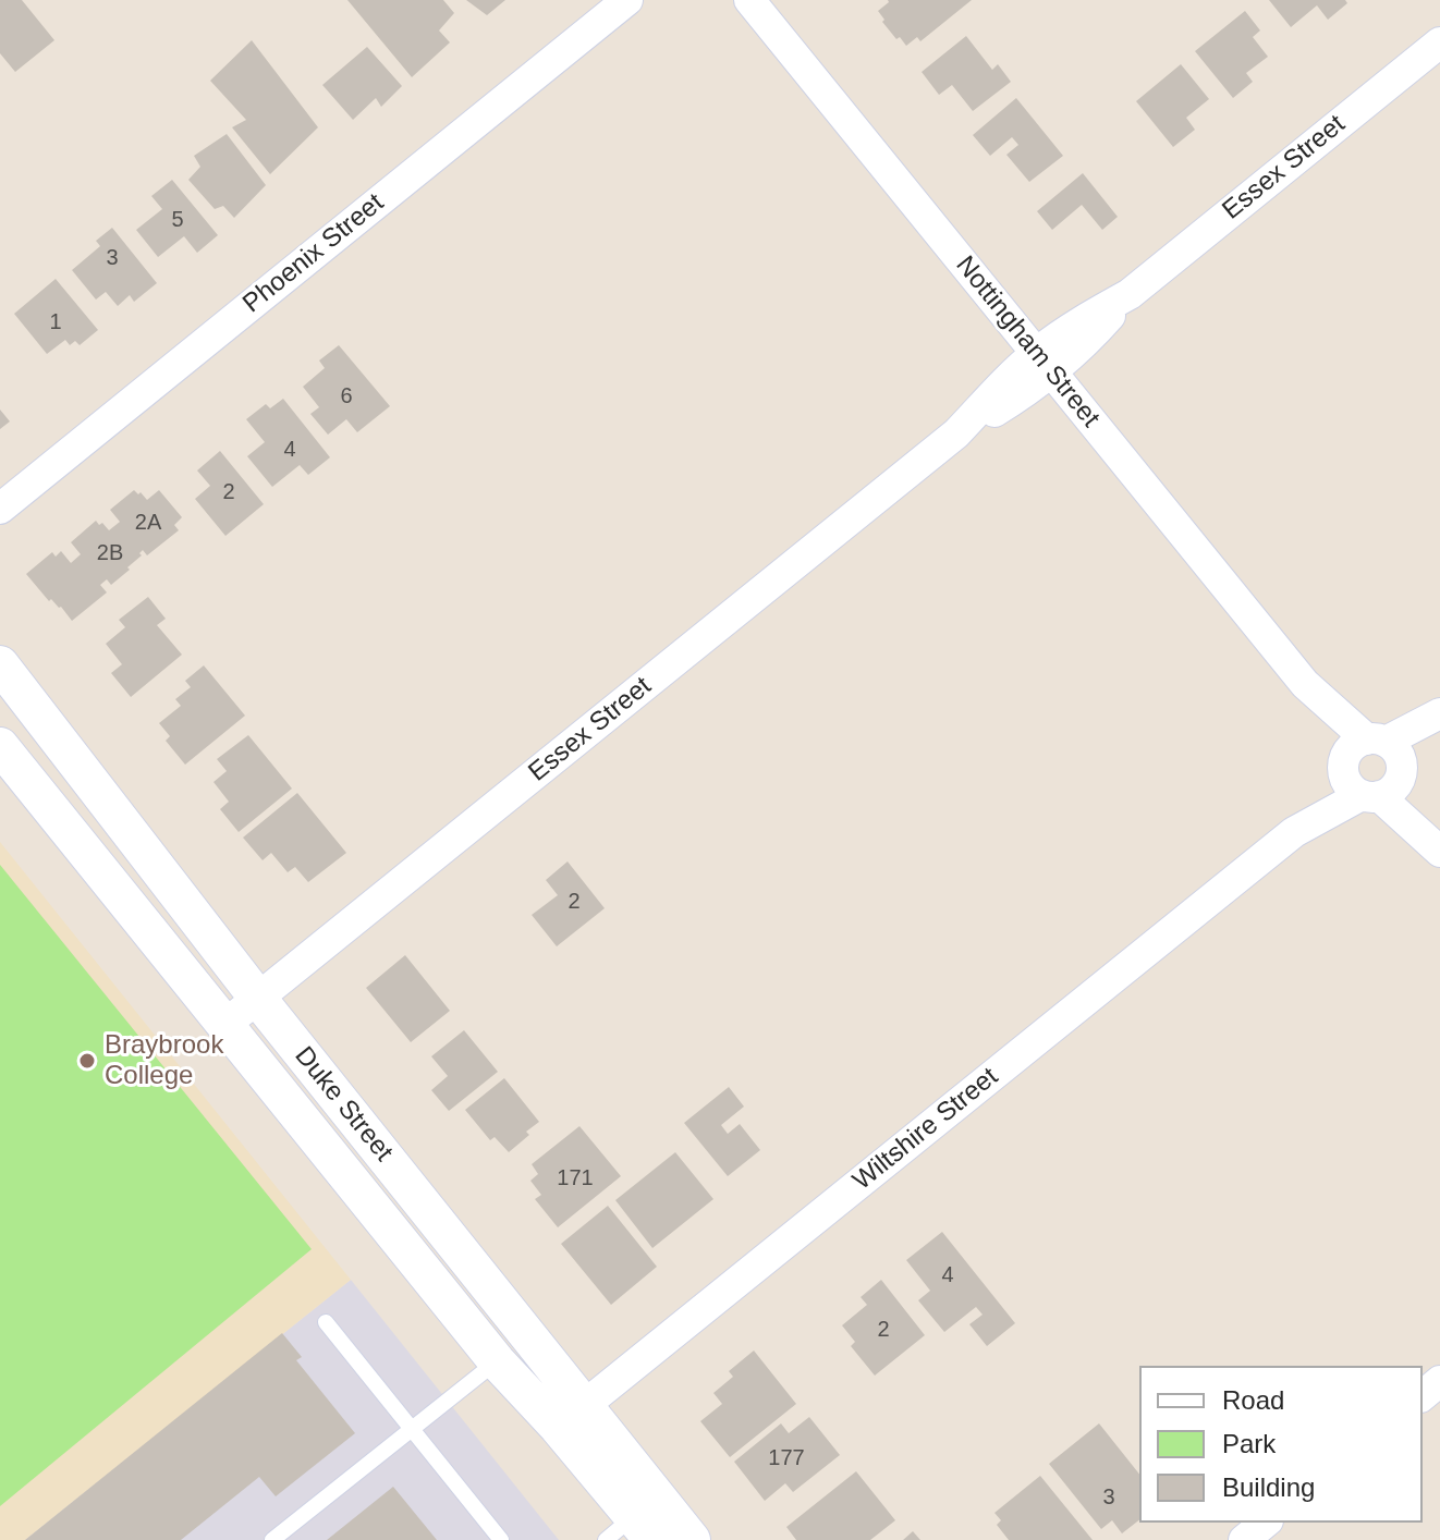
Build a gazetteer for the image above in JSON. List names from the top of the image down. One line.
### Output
{"streets":{"street":["Essex Street","Phoenix Street","Nottingham Street","Duke Street","Wiltshire Street"]},"crossings":[["Essex Street","Nottingham Street"],["Essex Street","Duke Street"],["Nottingham Street","Wiltshire Street"],["Duke Street","Wiltshire Street"]],"places":["Braybrook College"],"house_numbers":["5","3","1","6","4","2","2A","2B","2","171","4","2","177","3"],"legend":["Road","Park","Building"]}
